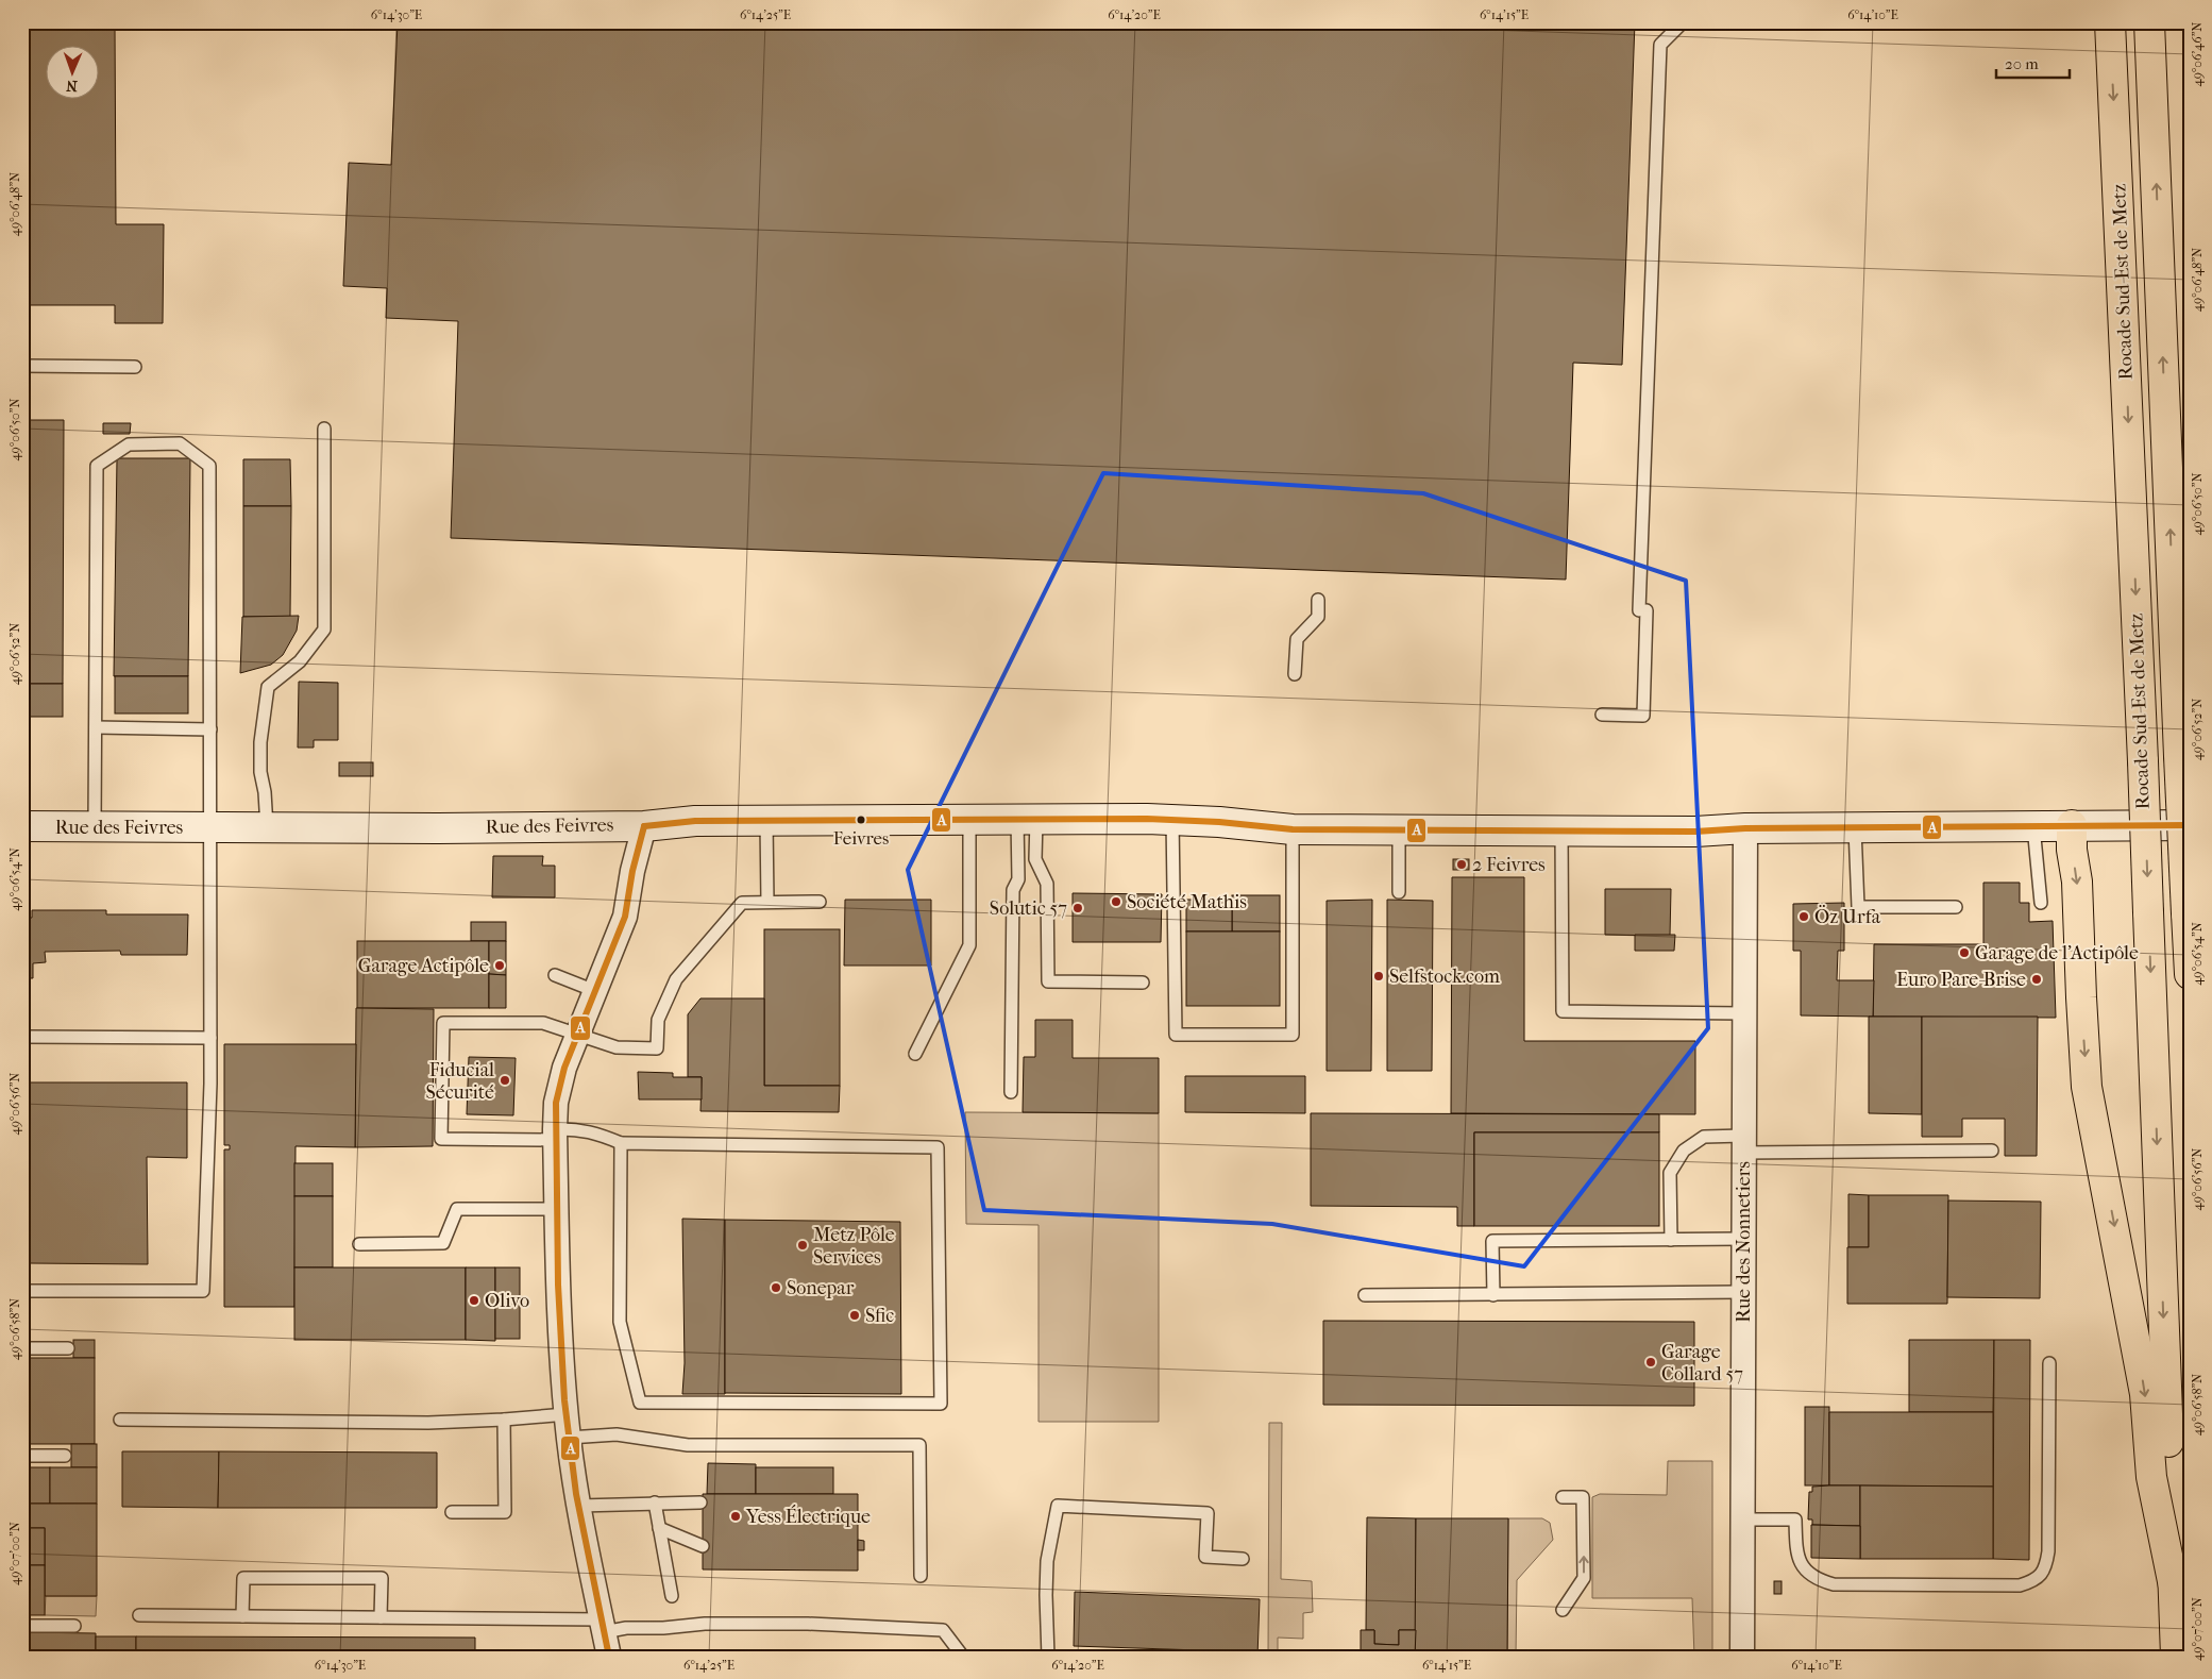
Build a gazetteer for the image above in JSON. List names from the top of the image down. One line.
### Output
{"streets":{"highway":["Rocade Sud-Est de Metz"],"street":["Rue des Feivres","Rue des Nonnetiers"]},"crossings":[["Rue des Feivres","Rue des Nonnetiers"]],"places":["Feivres","2 Feivres","Société Mathis","Solutic 57","Öz Urfa","Garage de l'Actipôle","Garage Actipôle","Selfstock.com","Euro Pare-Brise","Fiducial Sécurité","Metz Pôle Services","Sonepar","Olivo","Sfic","Garage Collard 57","Yess Électrique"],"lines":["transit line A"],"scale_bar":"20 m","north":"bottom","coordinates":["6°14'30\"E","6°14'25\"E","6°14'20\"E","6°14'15\"E","6°14'10\"E","49°06'46\"N","49°06'48\"N","49°06'50\"N","49°06'52\"N","49°06'54\"N","49°06'56\"N","49°06'58\"N","49°07'00\"N"]}
